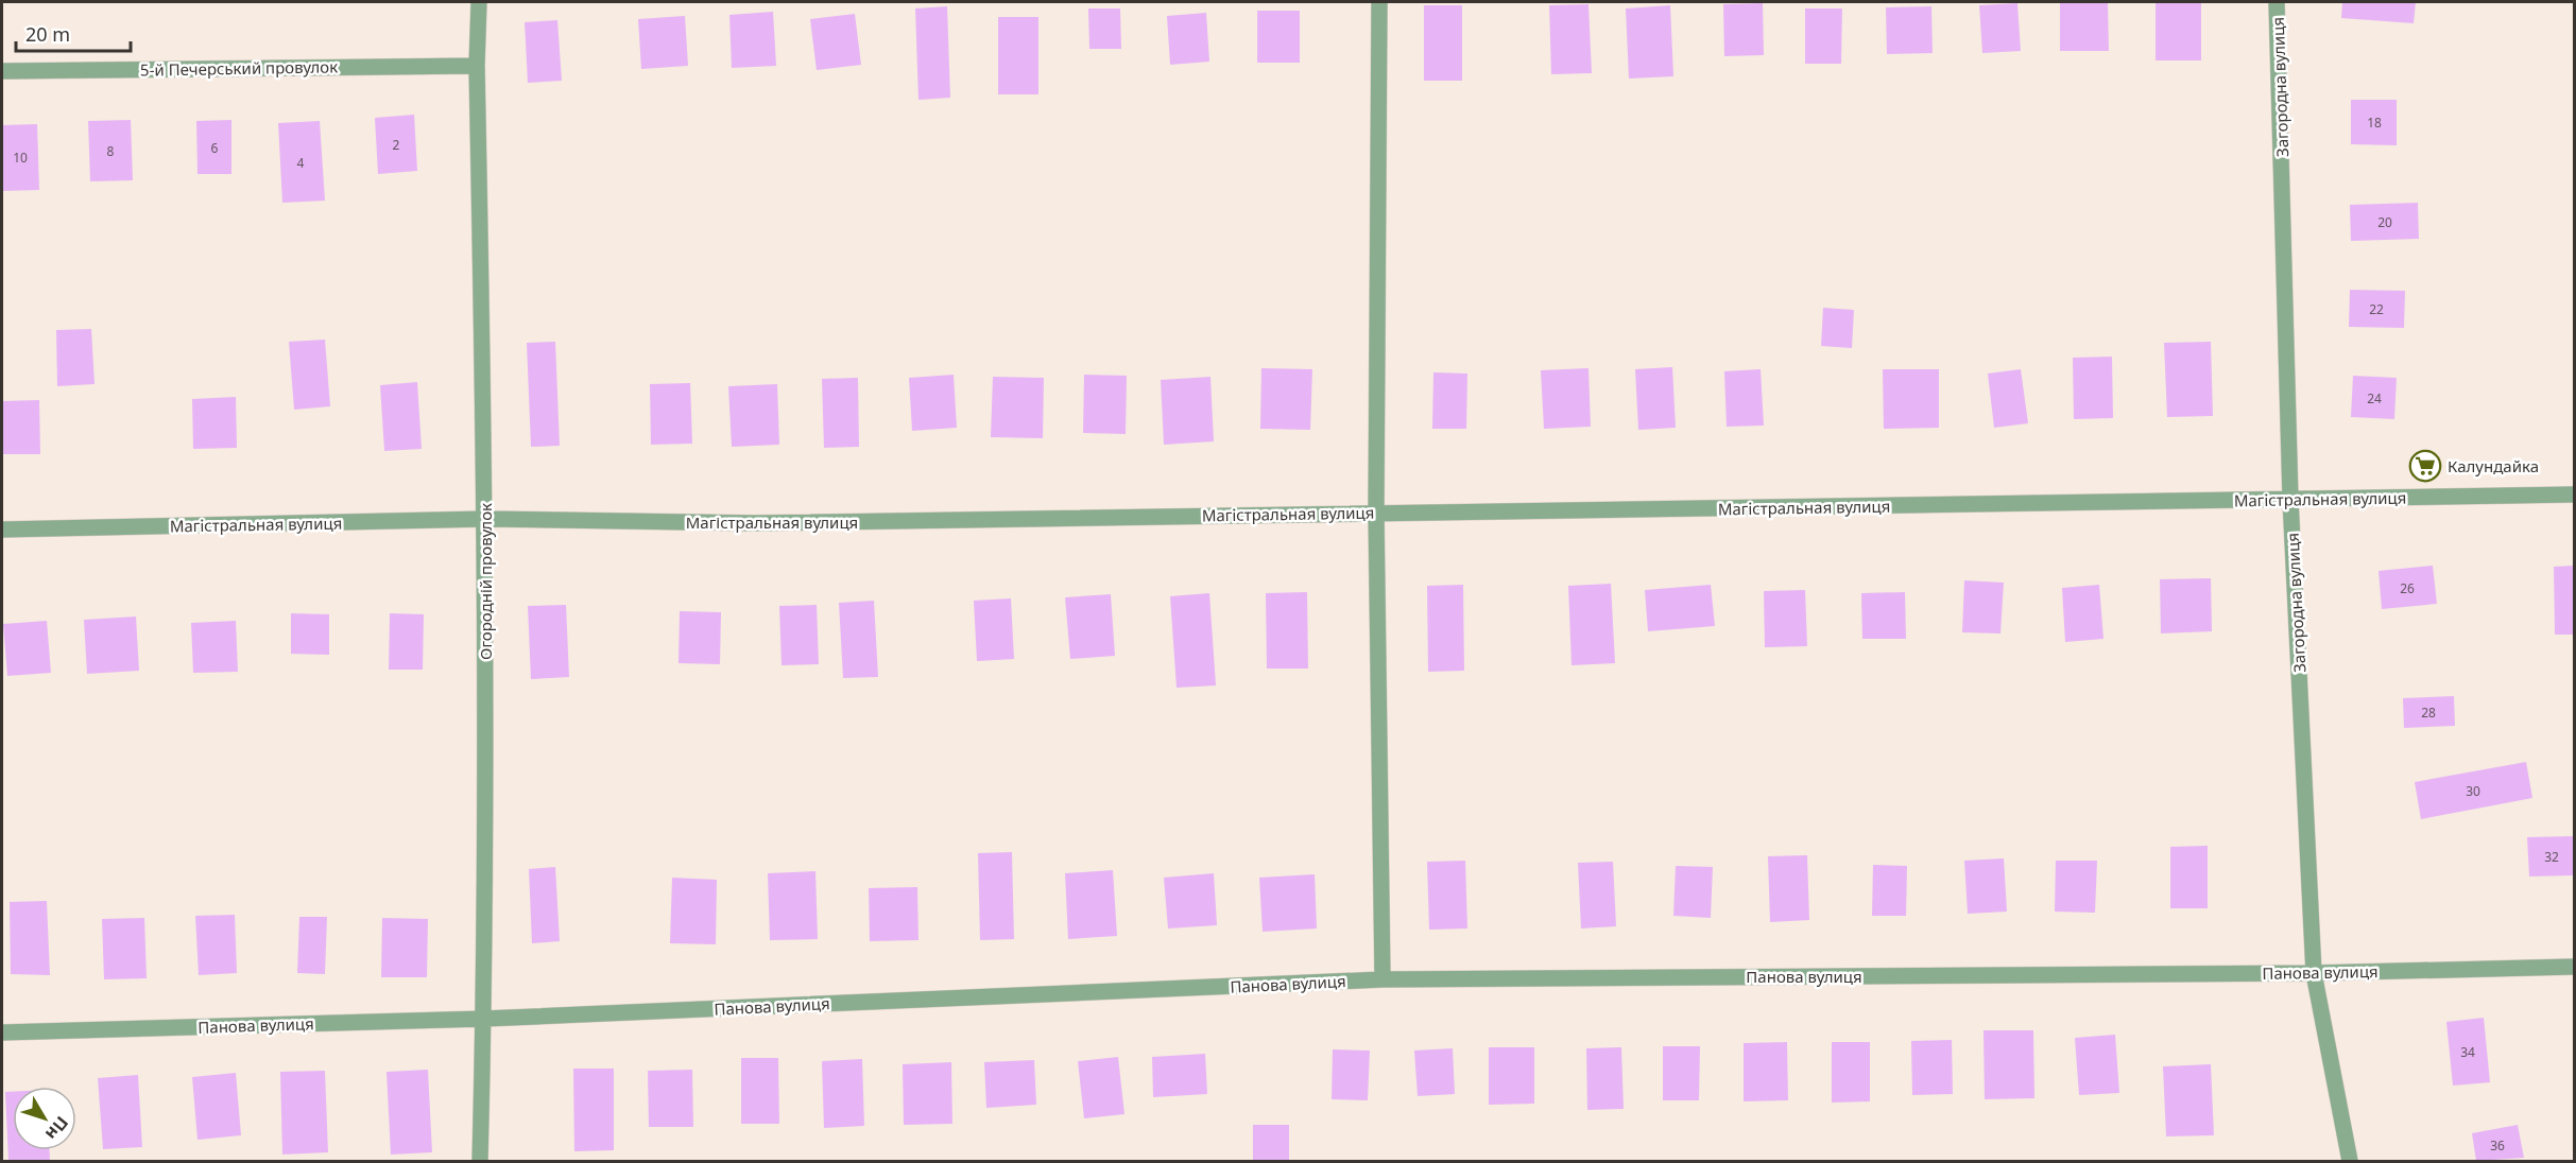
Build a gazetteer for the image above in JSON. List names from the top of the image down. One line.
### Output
{"streets":{"street":["5-й Печерський провулок","Загородна вулиця","Магістральная вулиця","Огородній провулок","Панова вулиця"]},"crossings":[["5-й Печерський провулок","Огородній провулок"],["Загородна вулиця","Магістральная вулиця"],["Загородна вулиця","Панова вулиця"],["Магістральная вулиця","Огородній провулок"],["Огородній провулок","Панова вулиця"]],"places":{"supermarket":["Калундайка"]},"house_numbers":["18","2","6","8","10","4","20","22","24","26","28","30","32","34","36"],"scale_bar":"20 m","north":"bottom right"}
